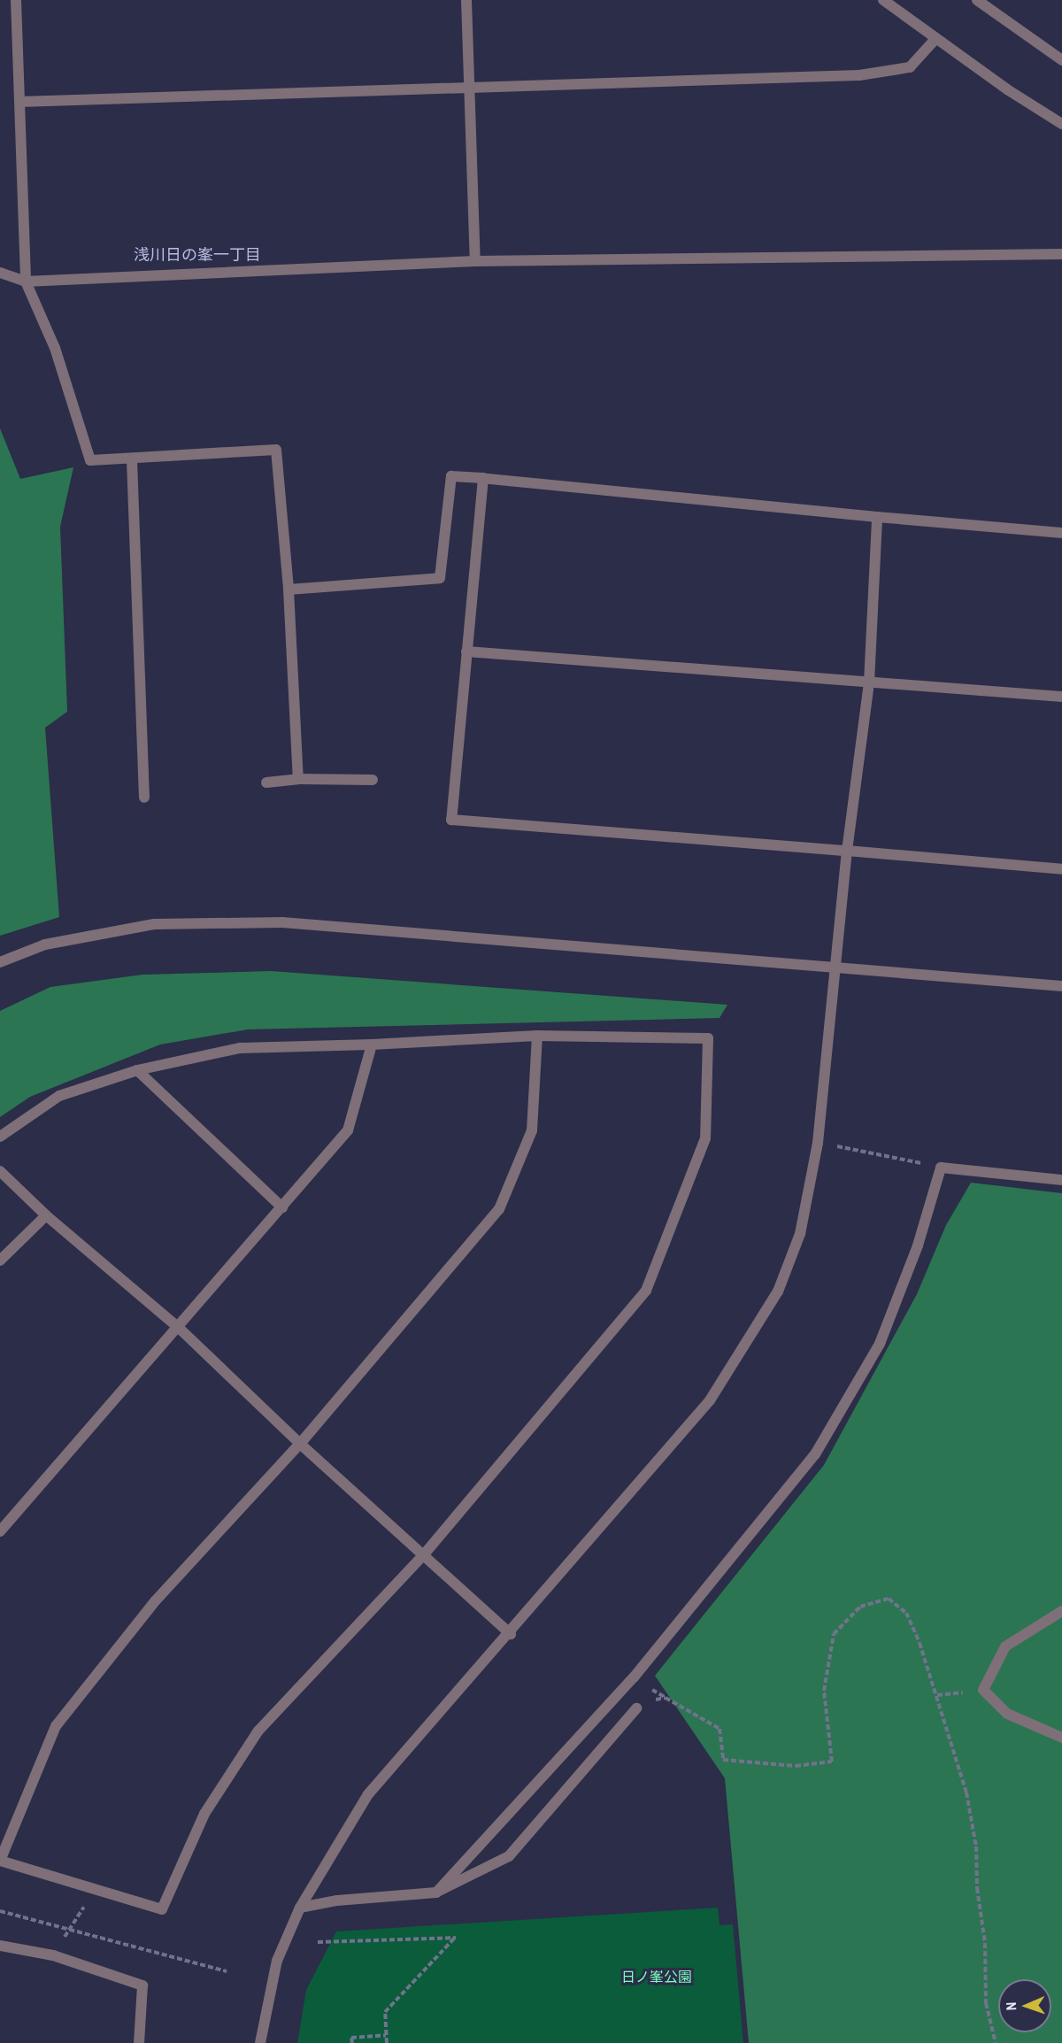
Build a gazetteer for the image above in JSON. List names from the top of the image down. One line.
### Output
{"districts":["浅川日の峯一丁目"],"parks":["日ノ峯公園"],"north":"left"}
